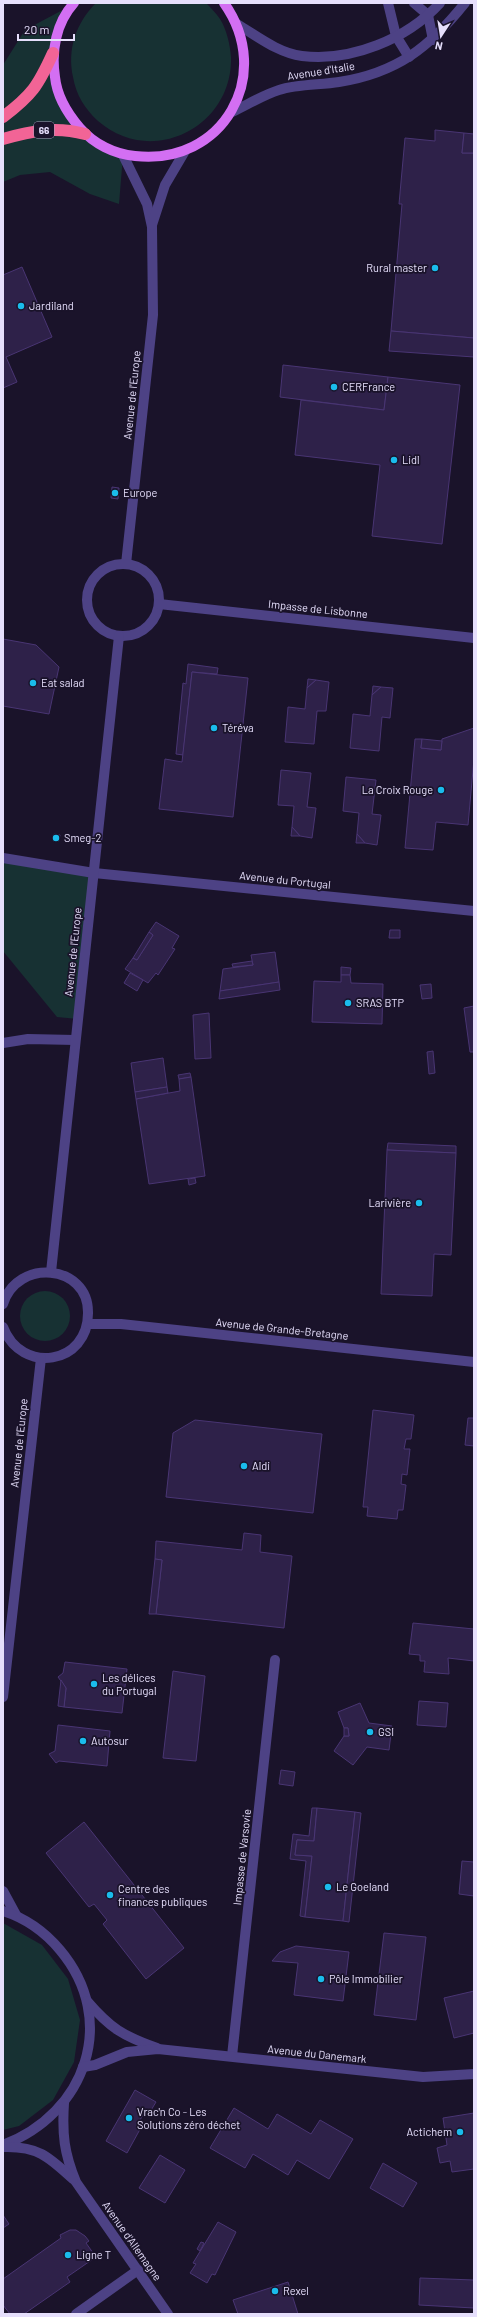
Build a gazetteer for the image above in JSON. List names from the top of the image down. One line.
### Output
{"streets":{"highway":["66"],"street":["Avenue d'Italie","Avenue de l'Europe","Impasse de Lisbonne","Avenue du Portugal","Avenue de Grande-Bretagne","Impasse de Varsovie","Avenue du Danemark","Avenue d'Allemagne"]},"crossings":[["Avenue de l'Europe","Impasse de Lisbonne"],["Avenue de l'Europe","Avenue du Portugal"],["Impasse de Varsovie","Avenue du Danemark"]],"places":["Rural master","Jardiland","CERFrance","Lidl","Europe","Eat salad","Téréva","La Croix Rouge","Smeg-2","SRAS BTP","Larivière","Aldi","Les délices du Portugal","GSI","Autosur","Le Goeland","Centre des finances publiques","Pôle Immobilier","Vrac'n Co - Les Solutions zéro déchet","Actichem","Ligne T","Rexel"],"scale_bar":"20 m","north":"bottom"}
